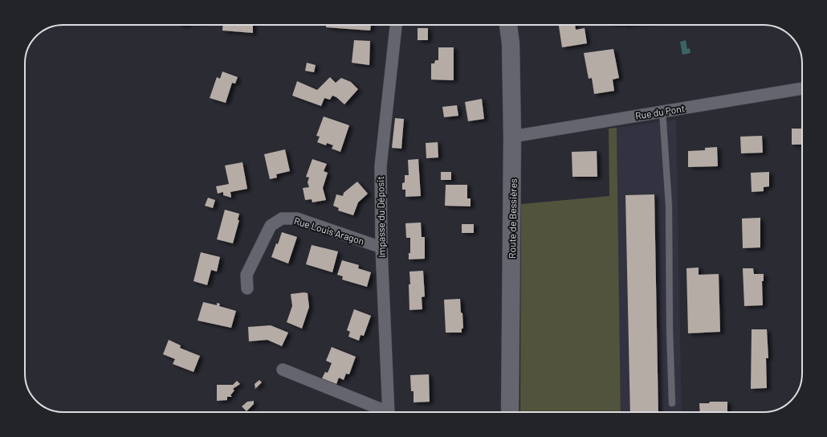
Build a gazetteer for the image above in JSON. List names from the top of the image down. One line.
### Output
{"streets":{"main road":["Route de Bessières"],"street":["Rue du Pont","Impasse du Déposit","Rue Louis Aragon"]},"crossings":[["Rue du Pont","Route de Bessières"],["Impasse du Déposit","Rue Louis Aragon"]]}
